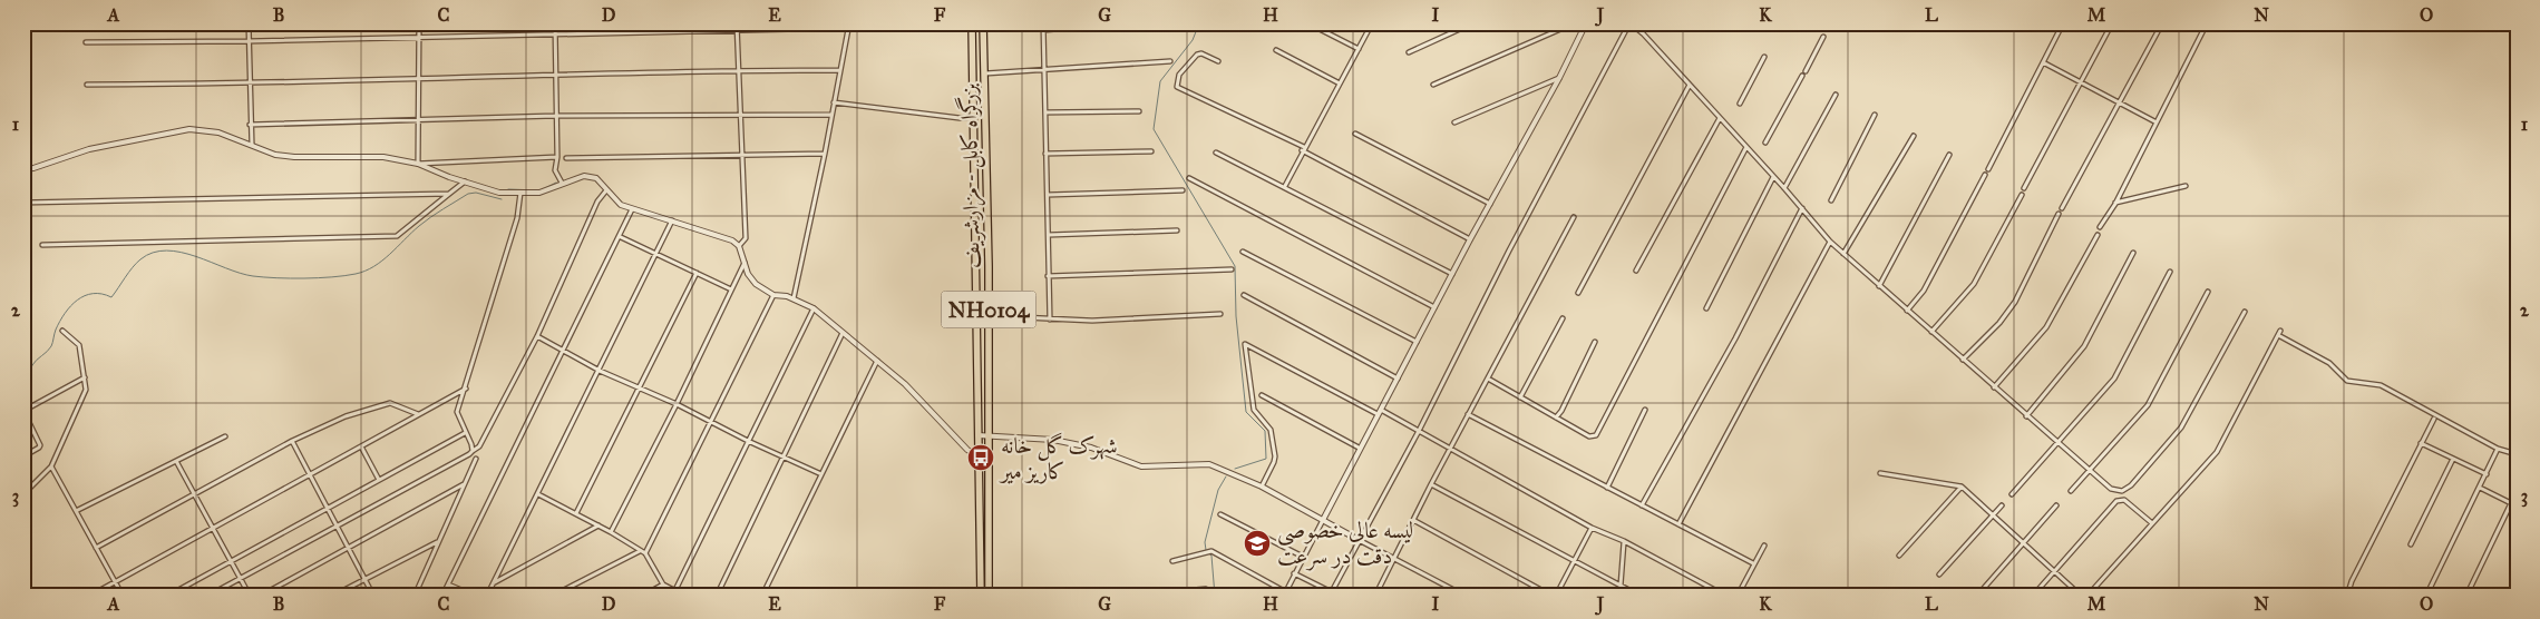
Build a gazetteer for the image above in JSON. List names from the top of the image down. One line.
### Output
{"streets":{"highway":["بزرگراه کابل - مزارشریف","NH0104"]},"places":{"bus stop":["شهرک گل خانه کاریز میر"],"school or university":["لیسه عالی خصوصی دقت در سرعت"]},"grid":{"columns":["A","B","C","D","E","F","G","H","I","J","K","L","M","N","O"],"rows":["1","2","3"]}}
